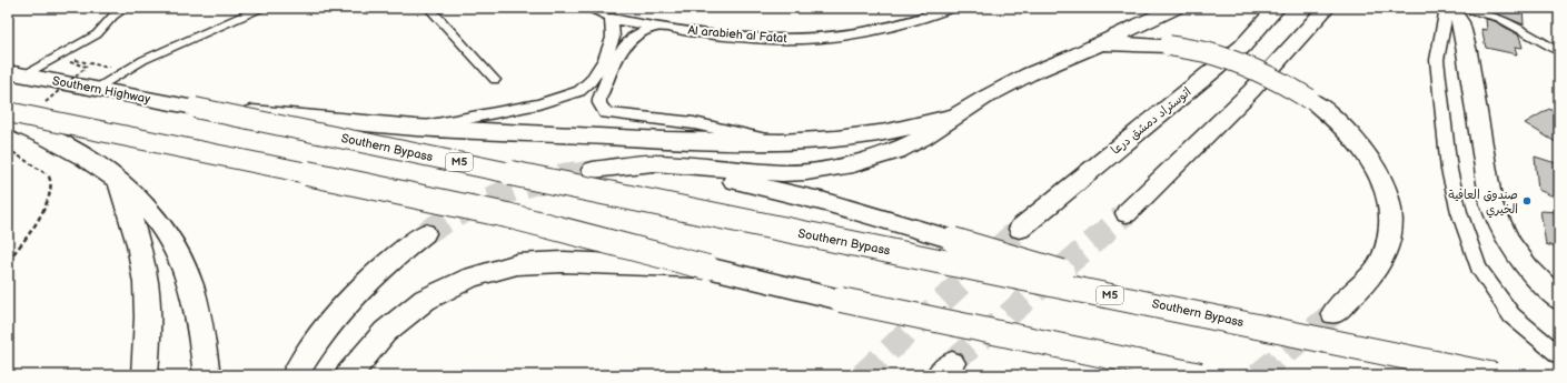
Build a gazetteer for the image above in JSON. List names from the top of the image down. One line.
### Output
{"streets":{"highway":["Southern Highway","اتوستراد دمشق درعا","Southern Bypass","M5"],"street":["Al arabieh al Fatat"]},"crossings":[["Southern Highway","Southern Bypass"]],"places":["صندوق العافية الخيري"]}
